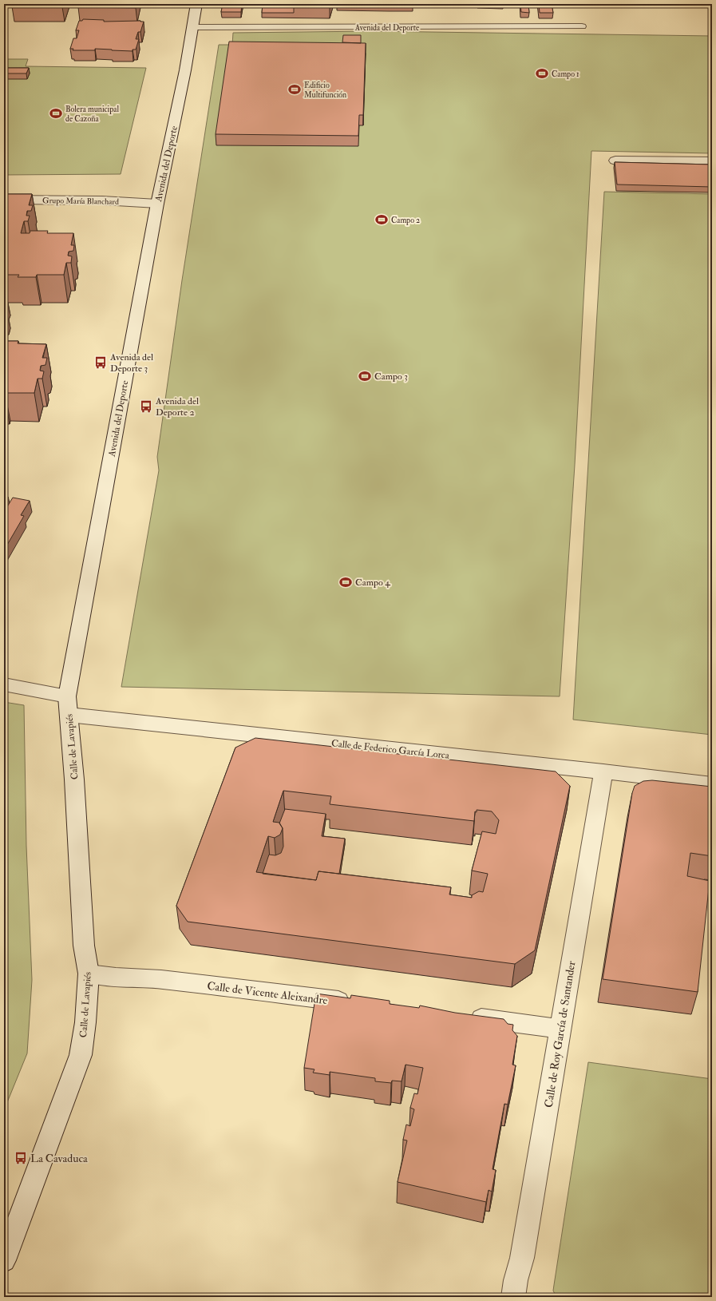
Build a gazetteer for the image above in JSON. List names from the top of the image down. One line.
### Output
{"streets":{"main road":["Avenida del Deporte","Grupo María Blanchard","Calle de Lavapiés","Calle de Federico García Lorca","Calle de Vicente Aleixandre","Calle de Roy García de Santander"]},"crossings":[["Avenida del Deporte","Grupo María Blanchard"],["Avenida del Deporte","Calle de Lavapiés"],["Avenida del Deporte","Calle de Federico García Lorca"],["Calle de Lavapiés","Calle de Federico García Lorca"],["Calle de Lavapiés","Calle de Vicente Aleixandre"],["Calle de Federico García Lorca","Calle de Roy García de Santander"]],"places":{"sports":["Campo 1","Edificio Multifunción","Bolera municipal de Cazoña","Campo 2","Campo 3","Campo 4"],"bus stop":["Avenida del Deporte 3","Avenida del Deporte 2","La Cavaduca"]}}
